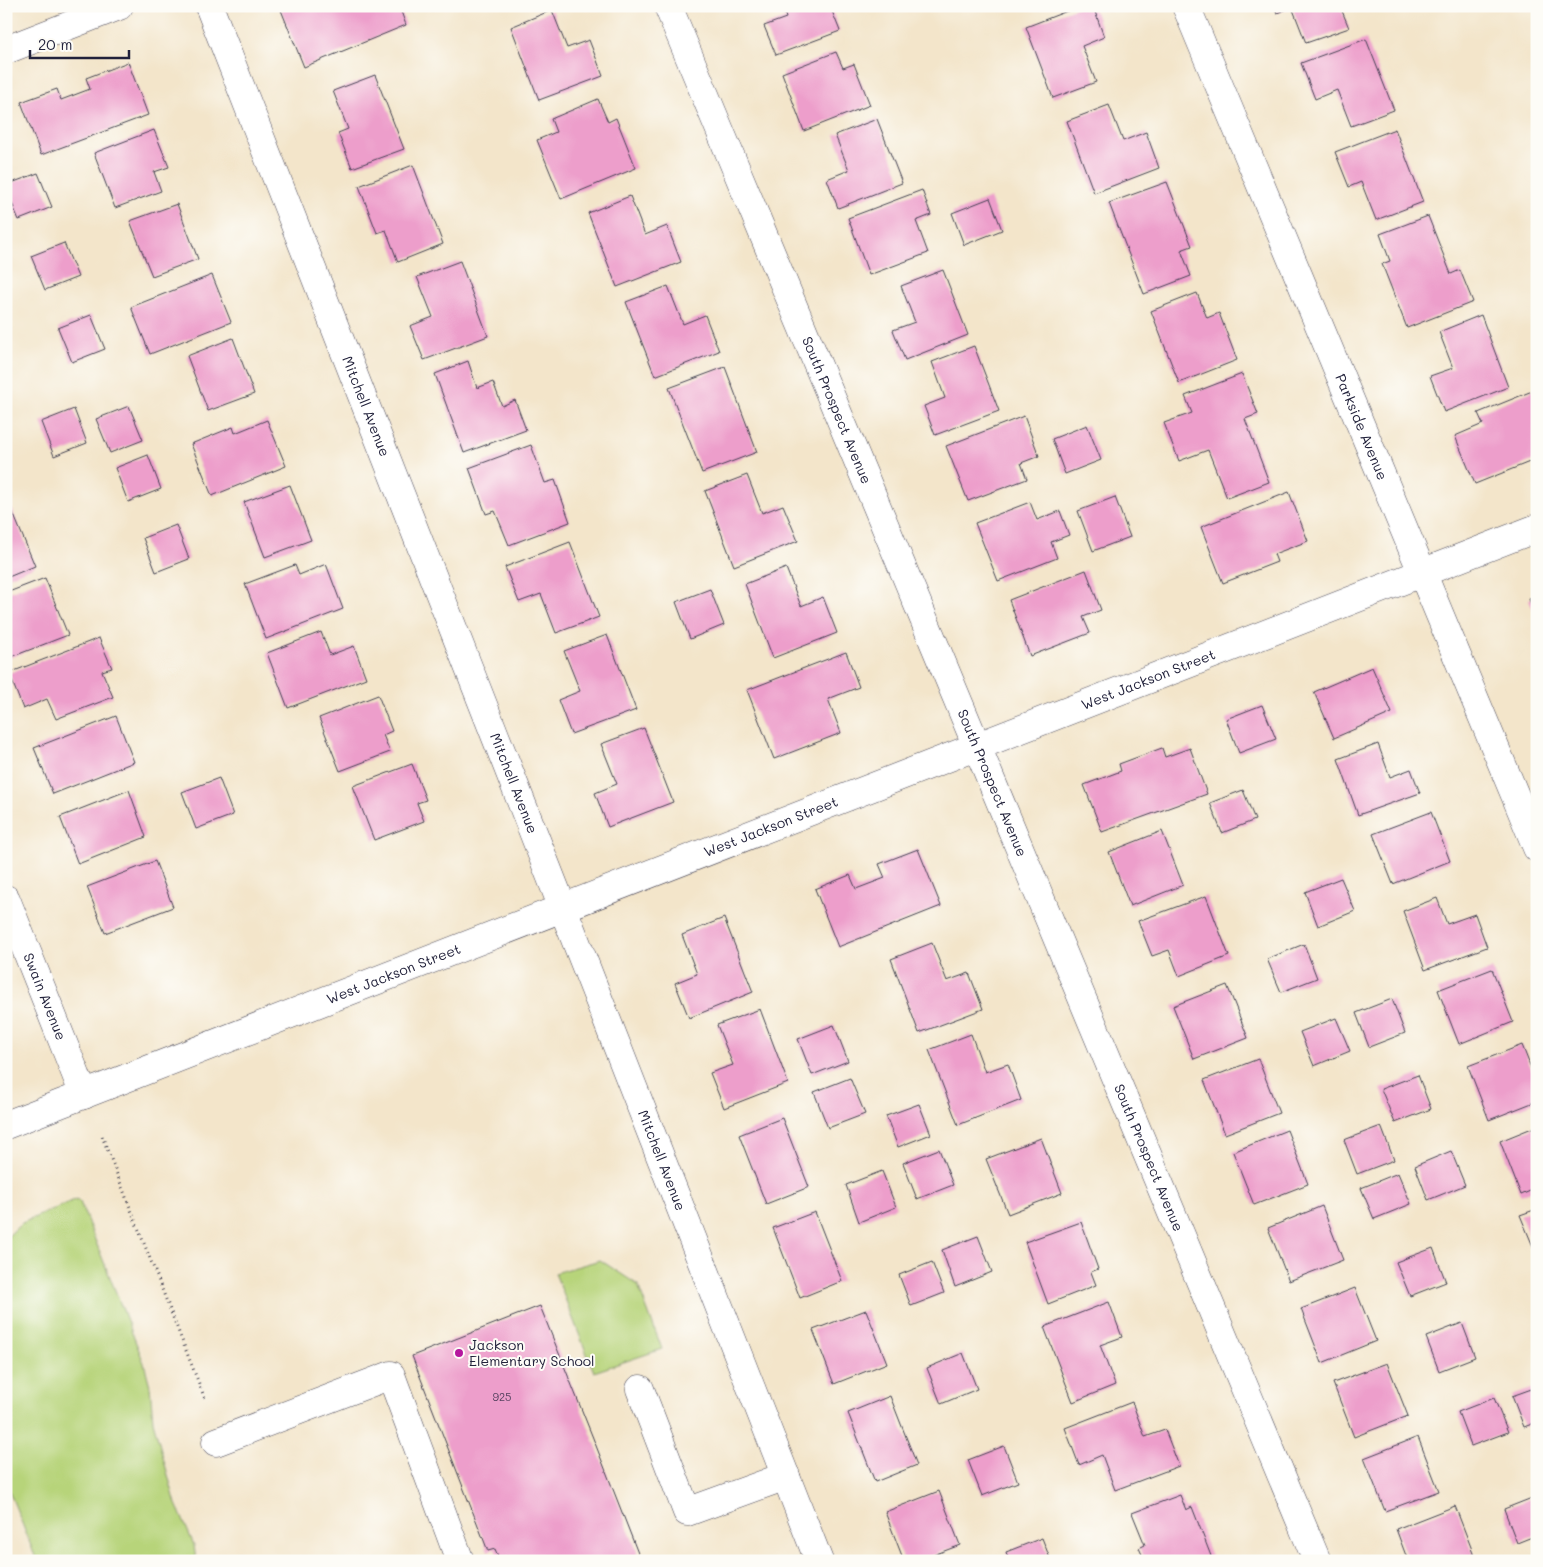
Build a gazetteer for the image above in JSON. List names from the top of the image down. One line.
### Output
{"streets":{"street":["Mitchell Avenue","South Prospect Avenue","Parkside Avenue","West Jackson Street","Swain Avenue"]},"crossings":[["Mitchell Avenue","West Jackson Street"],["South Prospect Avenue","West Jackson Street"],["Parkside Avenue","West Jackson Street"],["West Jackson Street","Swain Avenue"]],"places":["Jackson Elementary School"],"house_numbers":["925"],"scale_bar":"20 m"}
